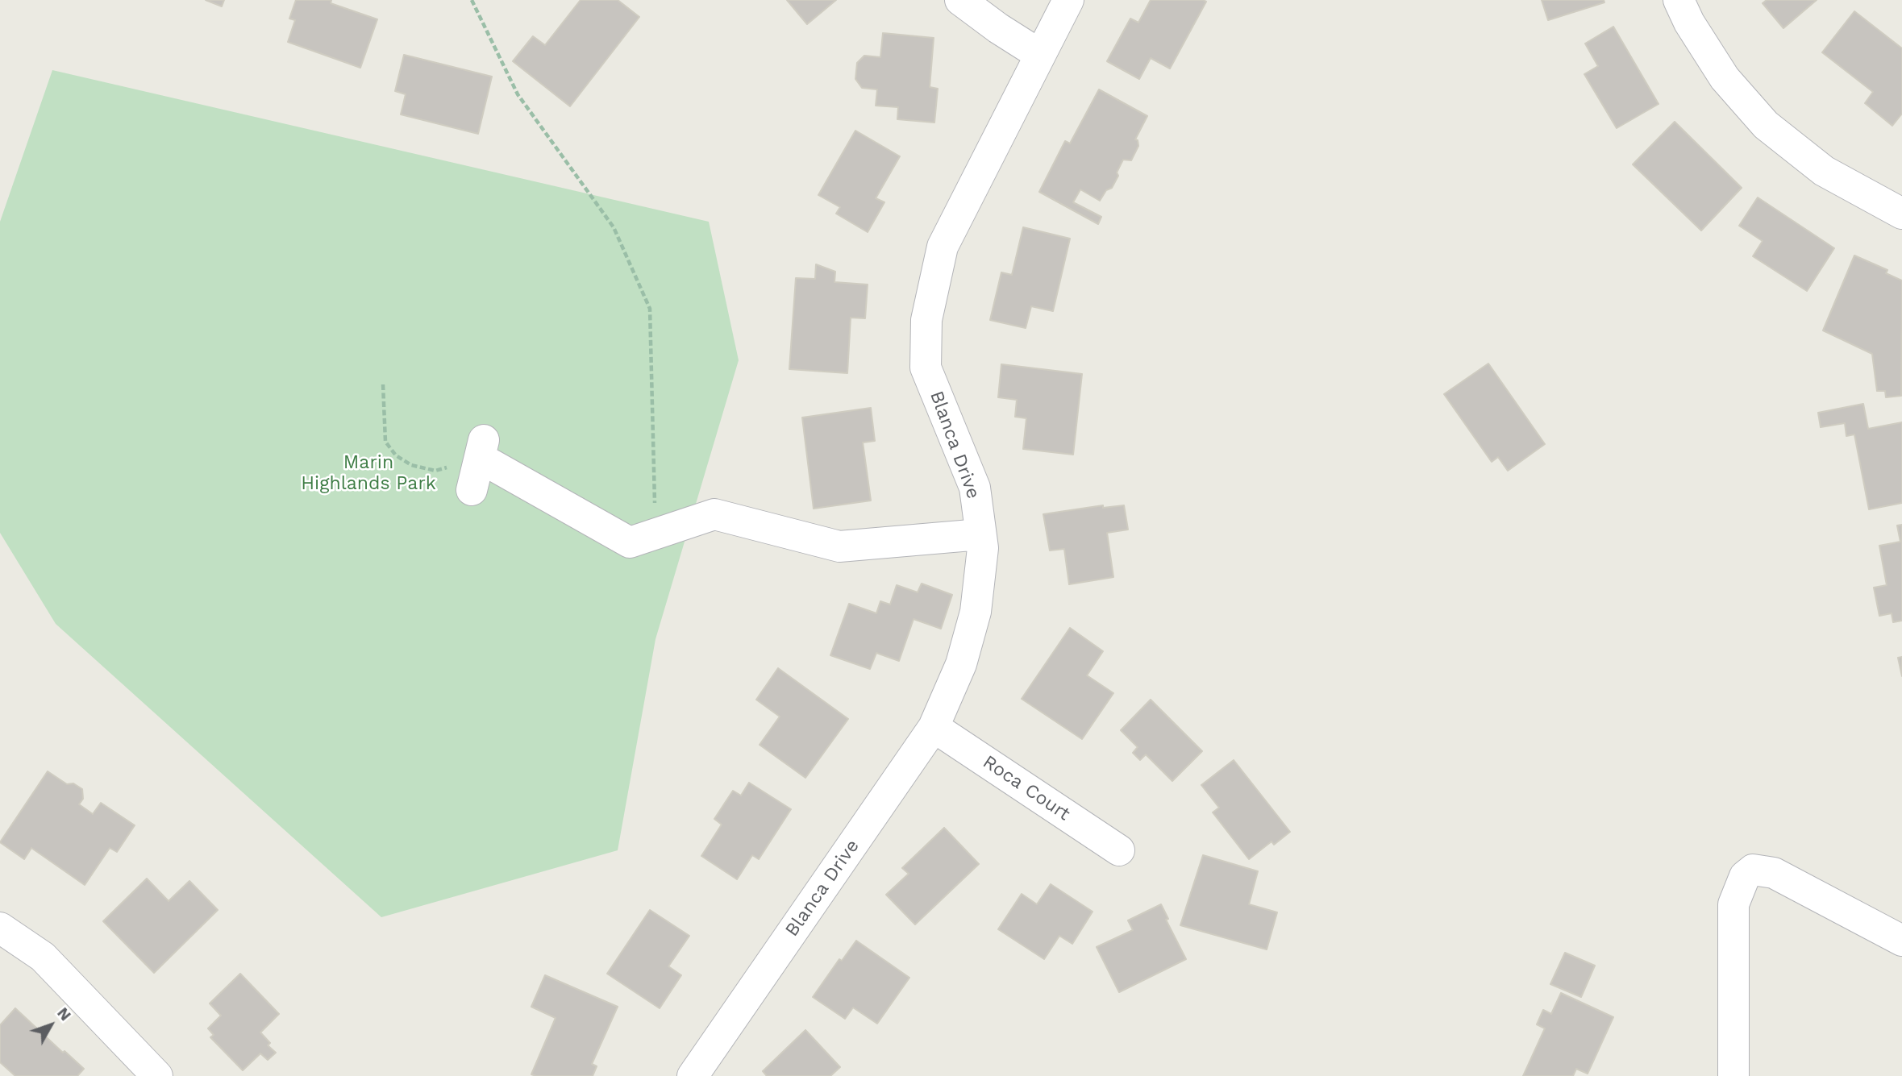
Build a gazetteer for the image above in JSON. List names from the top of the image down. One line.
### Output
{"streets":{"street":["Blanca Drive","Roca Court"]},"crossings":[["Blanca Drive","Roca Court"]],"parks":["Marin Highlands Park"],"north":"top right"}
